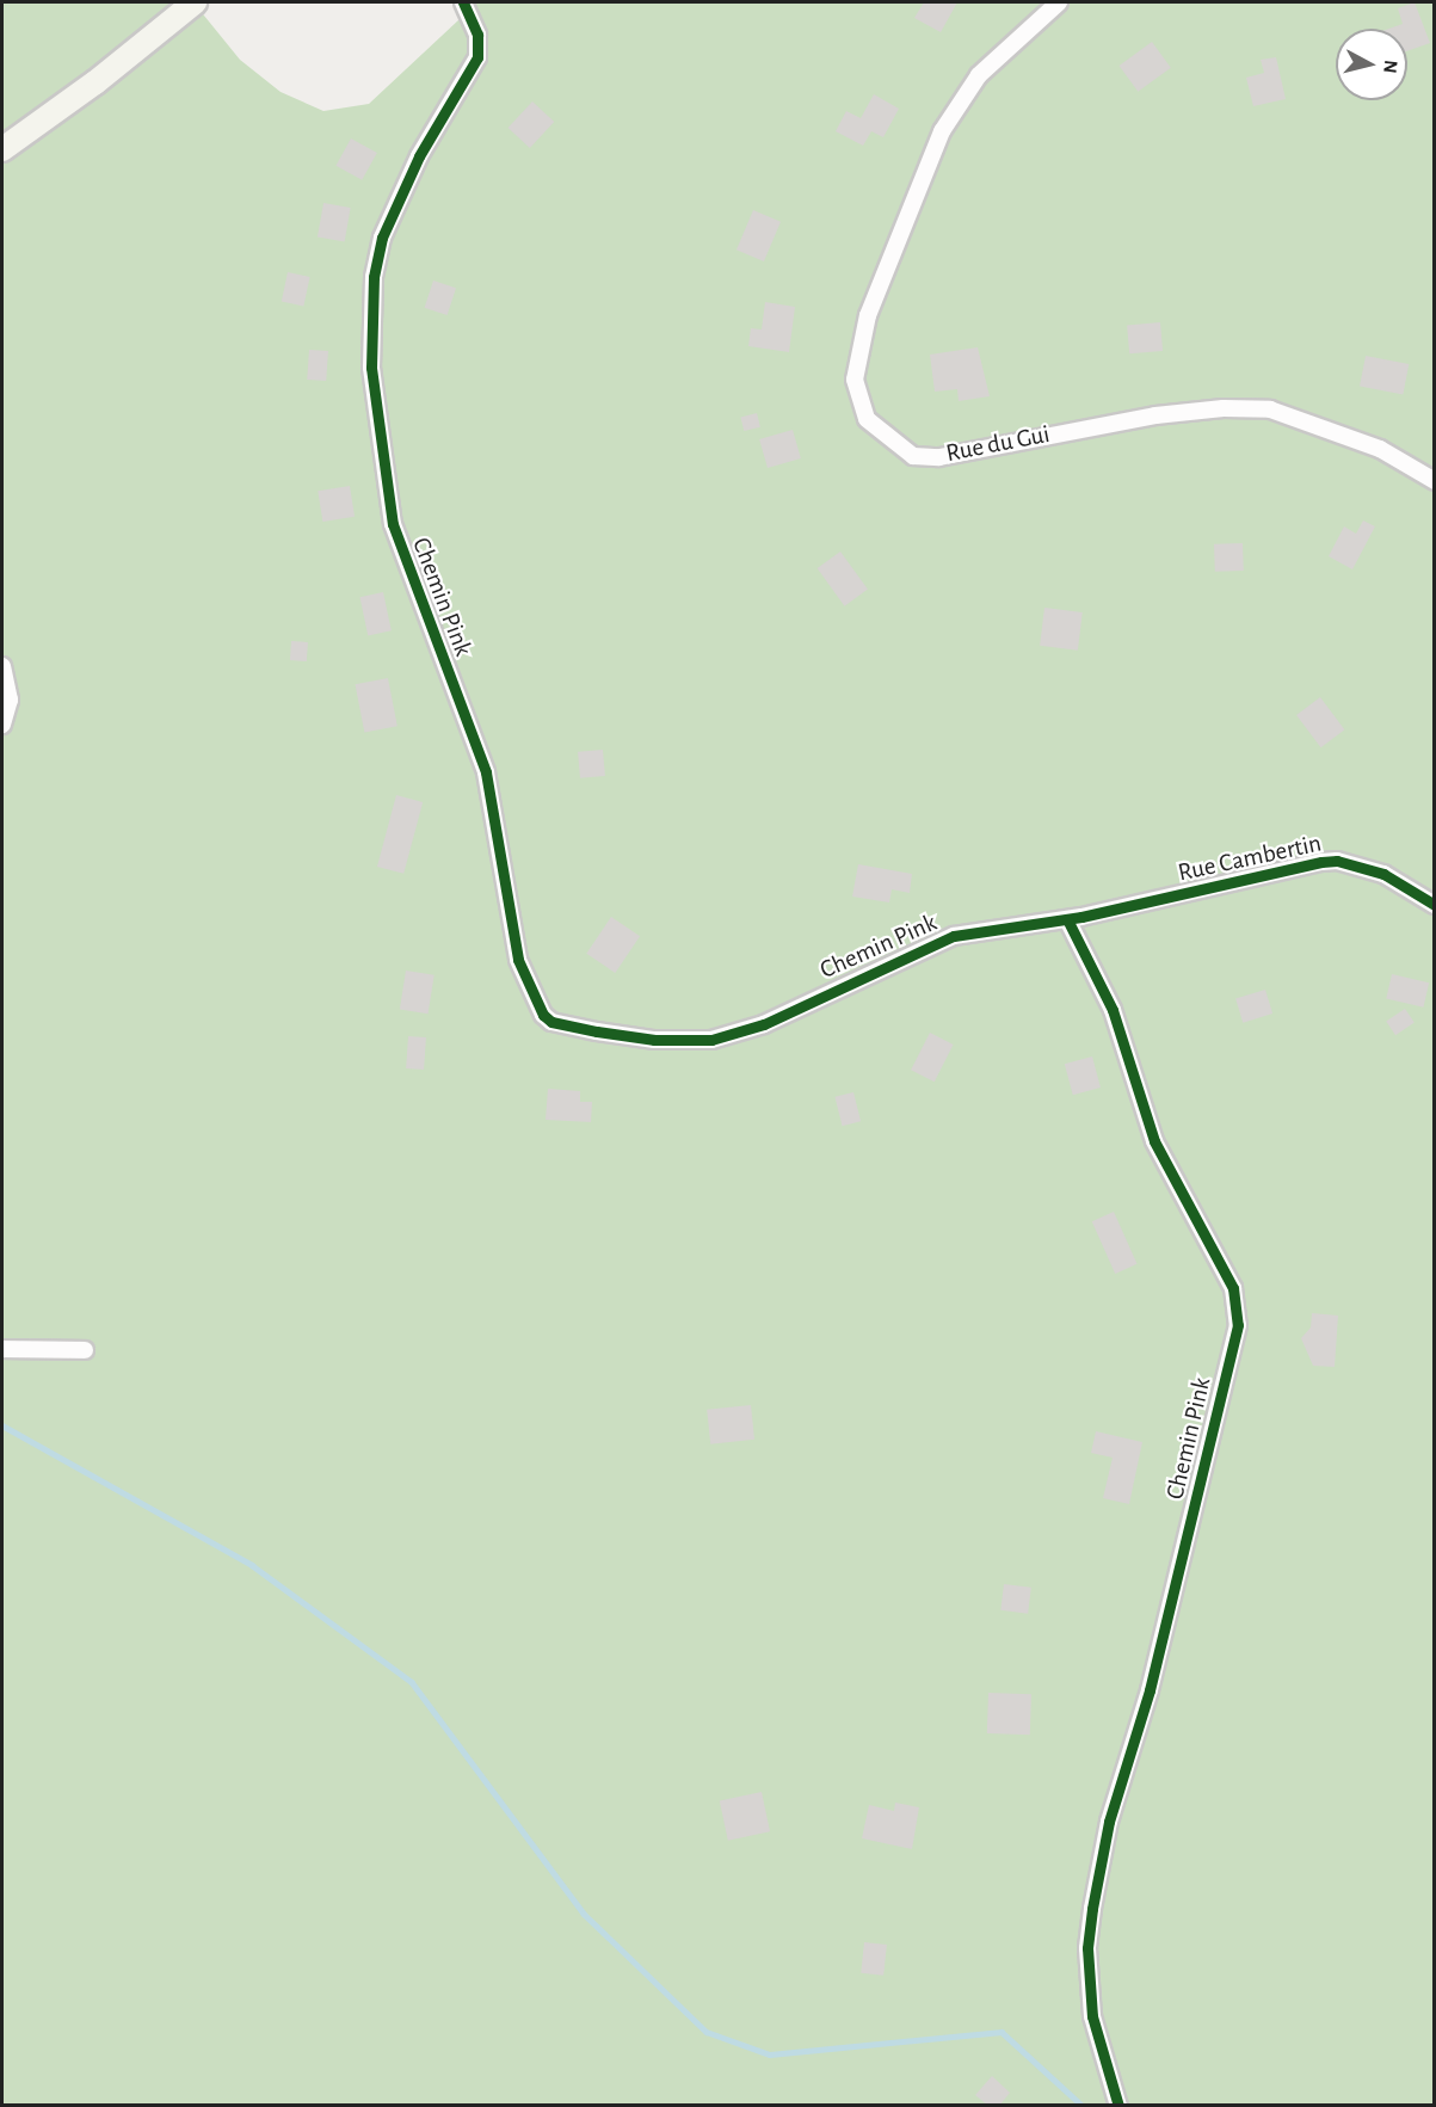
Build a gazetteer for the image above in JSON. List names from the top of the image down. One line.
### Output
{"streets":{"street":["Rue du Gui","Chemin Pink","Rue Cambertin"]},"crossings":[["Chemin Pink","Rue Cambertin"]],"north":"right"}
